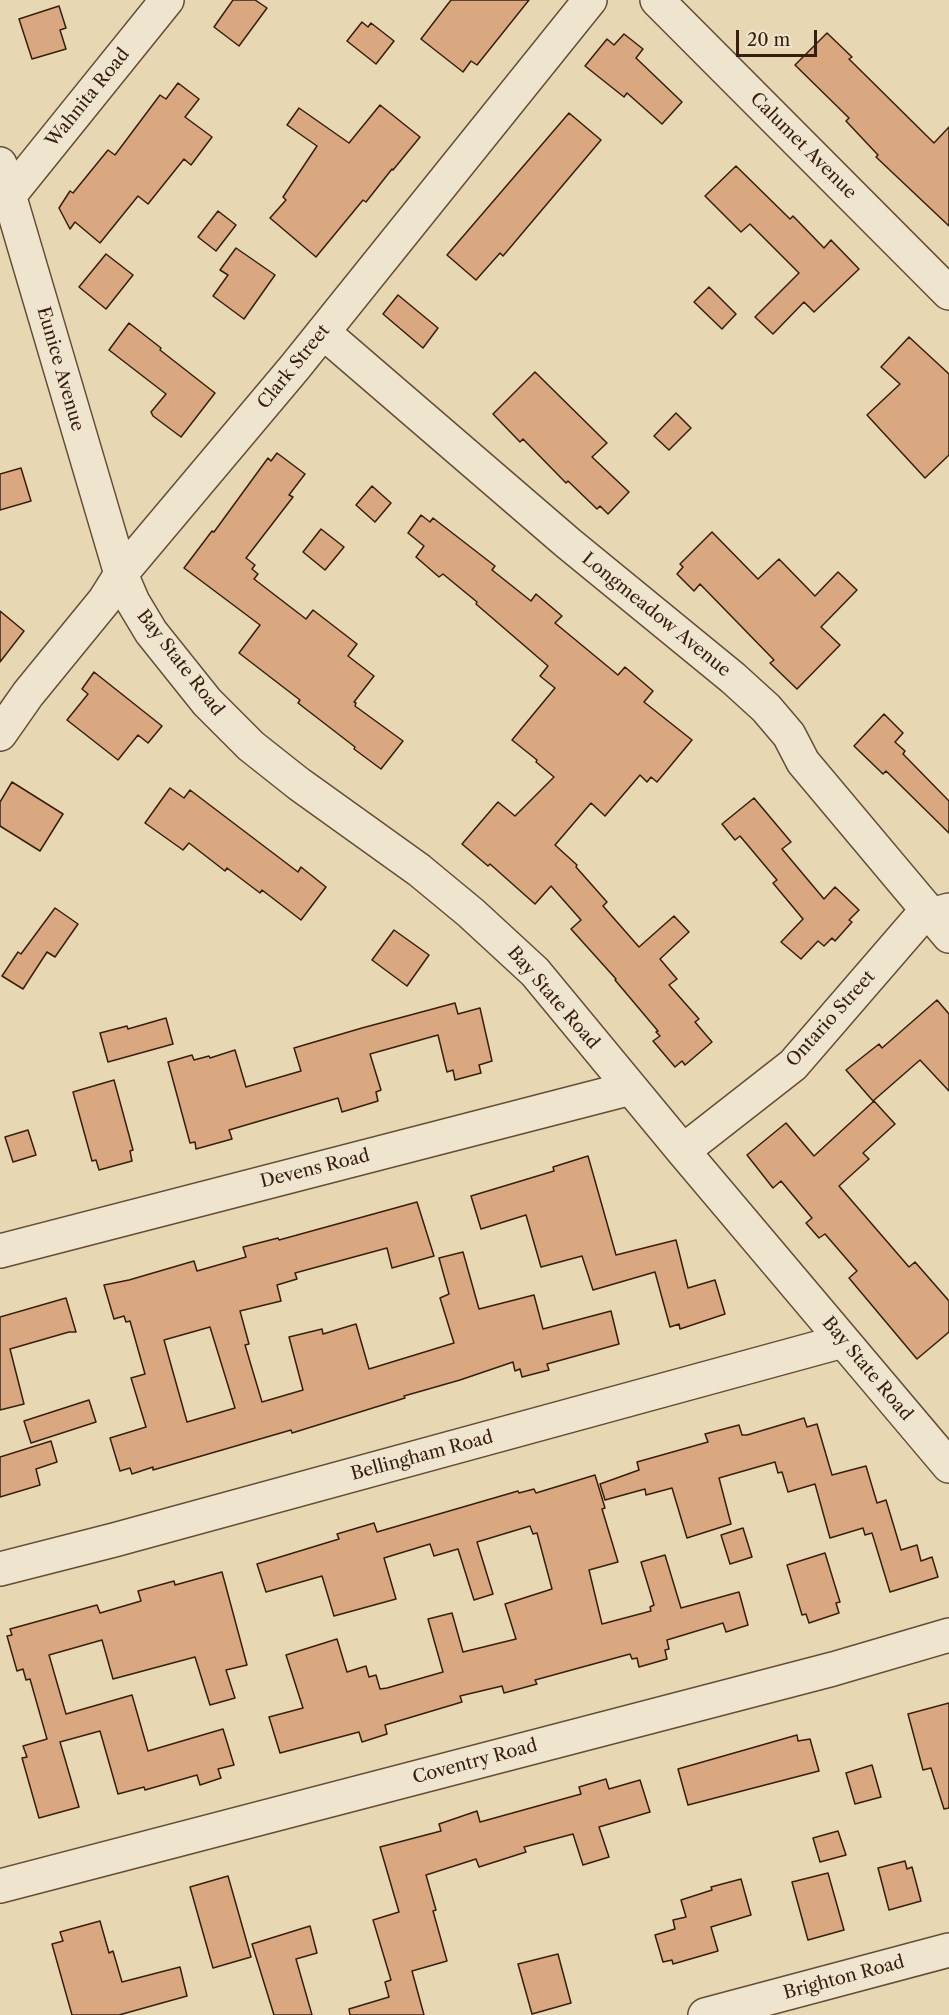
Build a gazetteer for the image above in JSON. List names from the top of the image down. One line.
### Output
{"streets":{"street":["Wahnita Road","Calumet Avenue","Clark Street","Eunice Avenue","Longmeadow Avenue","Bay State Road","Ontario Street","Devens Road","Bellingham Road","Coventry Road","Brighton Road"]},"crossings":[["Wahnita Road","Eunice Avenue"],["Clark Street","Eunice Avenue"],["Clark Street","Longmeadow Avenue"],["Clark Street","Bay State Road"],["Eunice Avenue","Bay State Road"],["Longmeadow Avenue","Ontario Street"],["Bay State Road","Ontario Street"],["Bay State Road","Devens Road"],["Bay State Road","Bellingham Road"]],"scale_bar":"20 m"}
